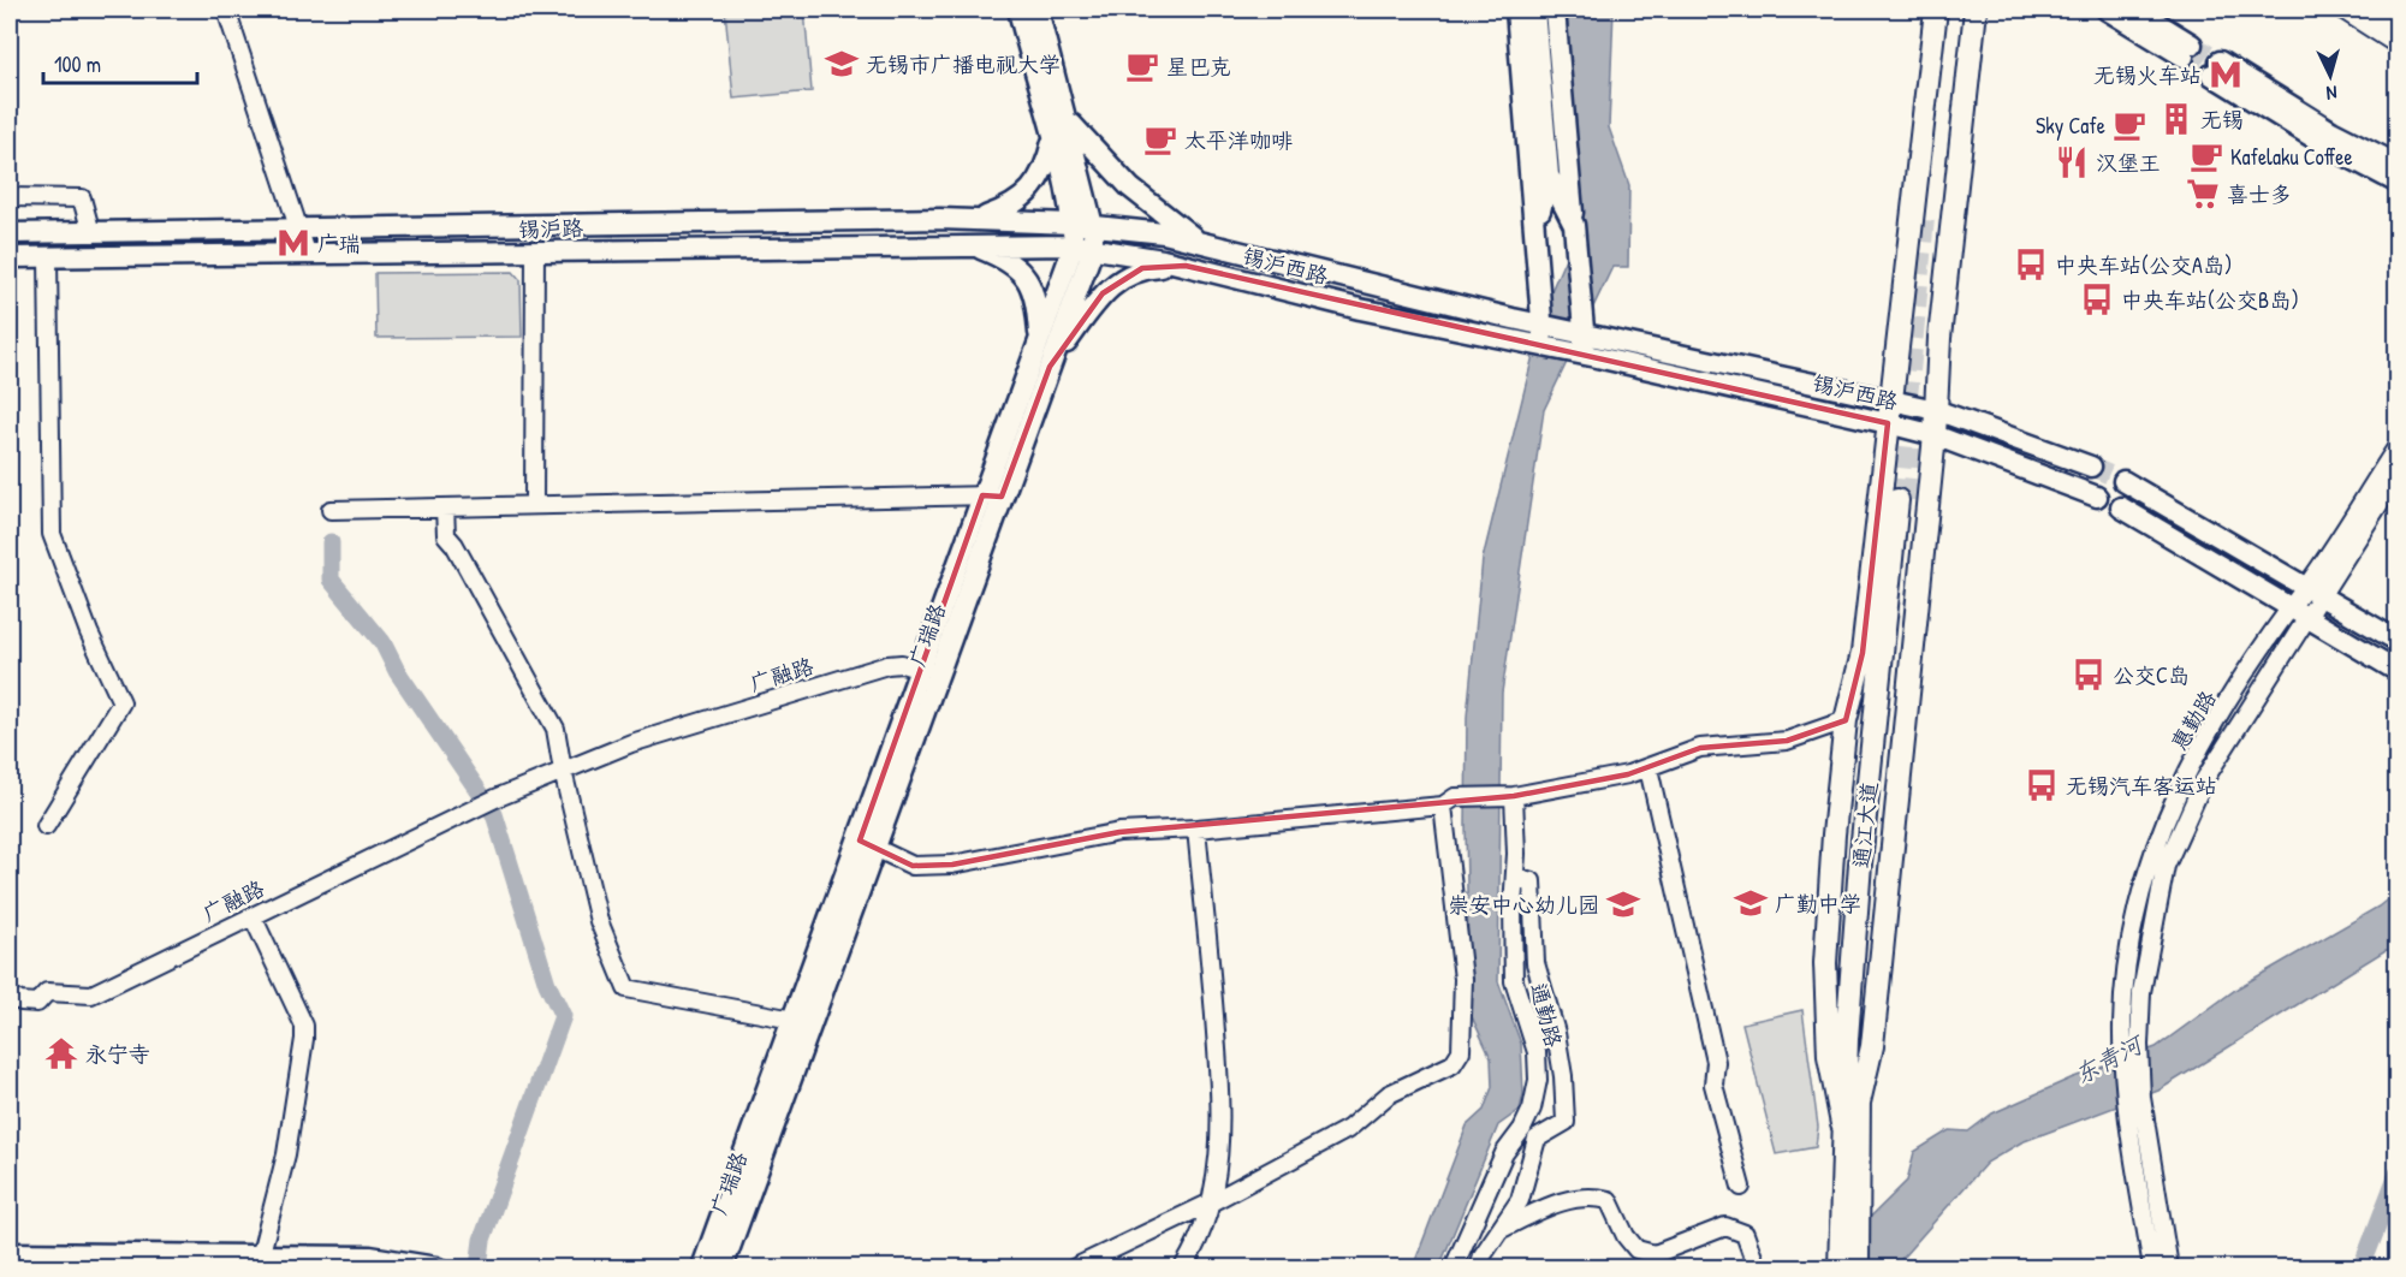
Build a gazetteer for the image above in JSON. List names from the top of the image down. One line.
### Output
{"streets":{"highway":["通江大道"],"main road":["锡沪路","锡沪西路","广瑞路"],"street":["广融路","惠勤路","通勤路"]},"crossings":[["锡沪路","锡沪西路"],["锡沪路","广瑞路"],["锡沪西路","广瑞路"],["广瑞路","广融路"]],"water":["东青河"],"places":{"school or university":["无锡市广播电视大学","广勤中学","崇安中心幼儿园"],"cafe":["星巴克","Sky Cafe","太平洋咖啡","Kafelaku Coffee"],"metro station":["无锡火车站","广瑞"],"building":["无锡"],"restaurant":["汉堡王"],"supermarket":["喜士多"],"bus stop":["中央车站(公交A岛)","中央车站(公交B岛)","公交C岛","无锡汽车客运站"],"temple":["永宁寺"]},"scale_bar":"100 m","north":"bottom"}
